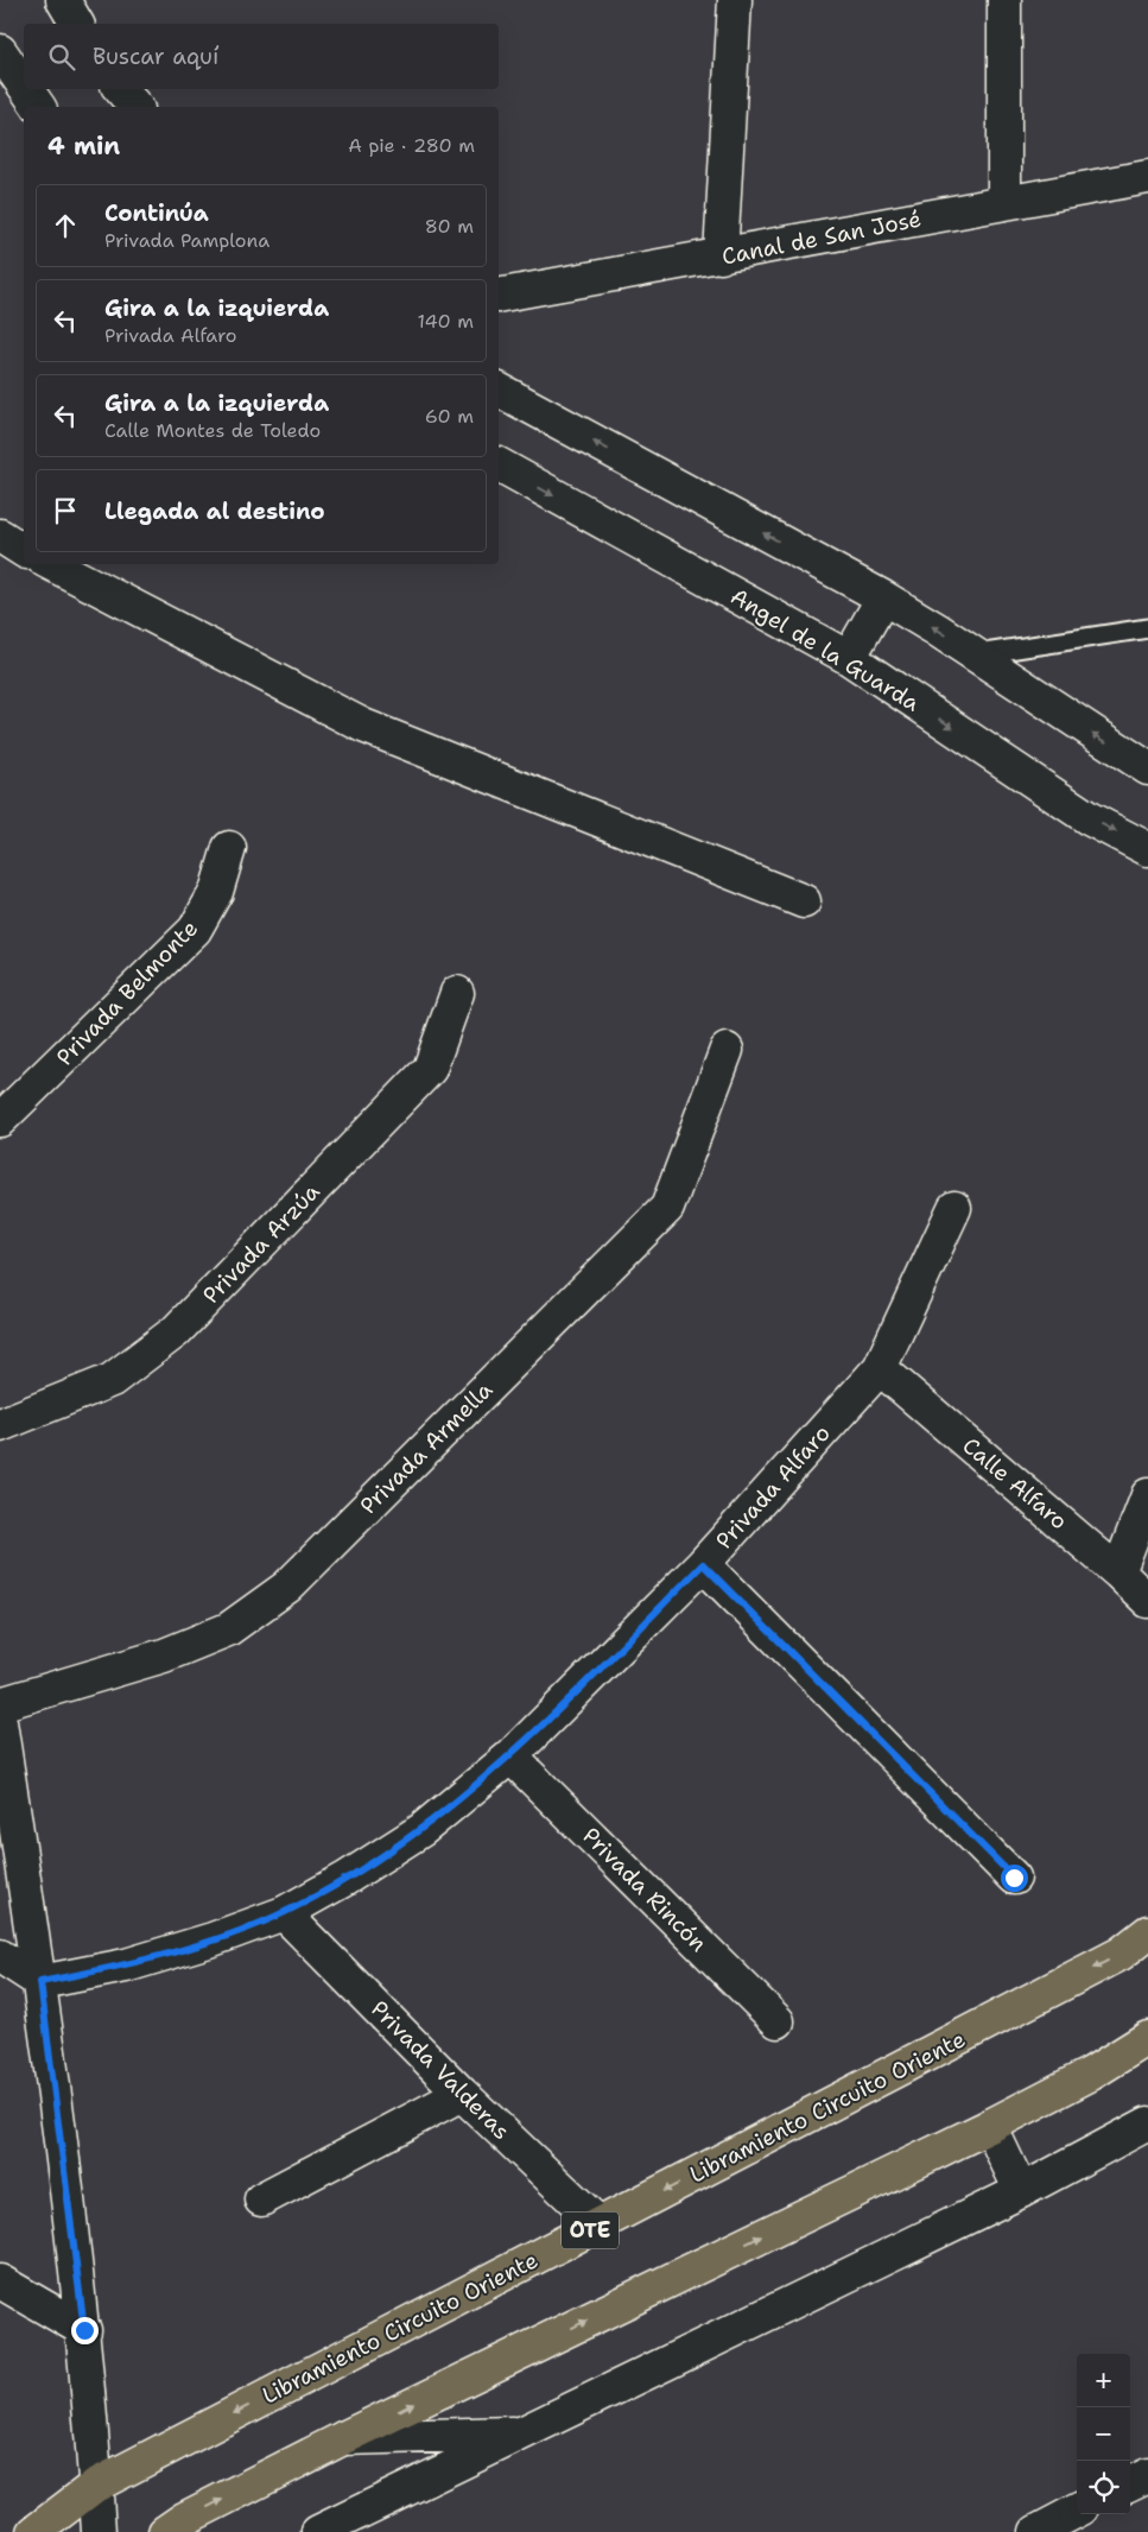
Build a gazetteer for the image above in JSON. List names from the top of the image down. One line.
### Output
{"streets":{"main road":["Libramiento Circuito Oriente","OTE"],"street":["Canal de San José","Angel de la Guarda","Privada Belmonte","Privada Arzúa","Privada Armella","Calle Alfaro","Privada Alfaro","Privada Rincón","Privada Valderas"]},"crossings":[["Calle Alfaro","Privada Alfaro"],["Privada Alfaro","Privada Rincón"],["Privada Alfaro","Privada Valderas"],["Privada Valderas","Libramiento Circuito Oriente"]],"page":{"search":"Buscar aquí","heading":["4 min","A pie · 280 m"],"list":[["Continúa","Privada Pamplona","80 m"],["Gira a la izquierda","Privada Alfaro","140 m"],["Gira a la izquierda","Calle Montes de Toledo","60 m"],"Llegada al destino"],"map_buttons":["+","−"]}}
